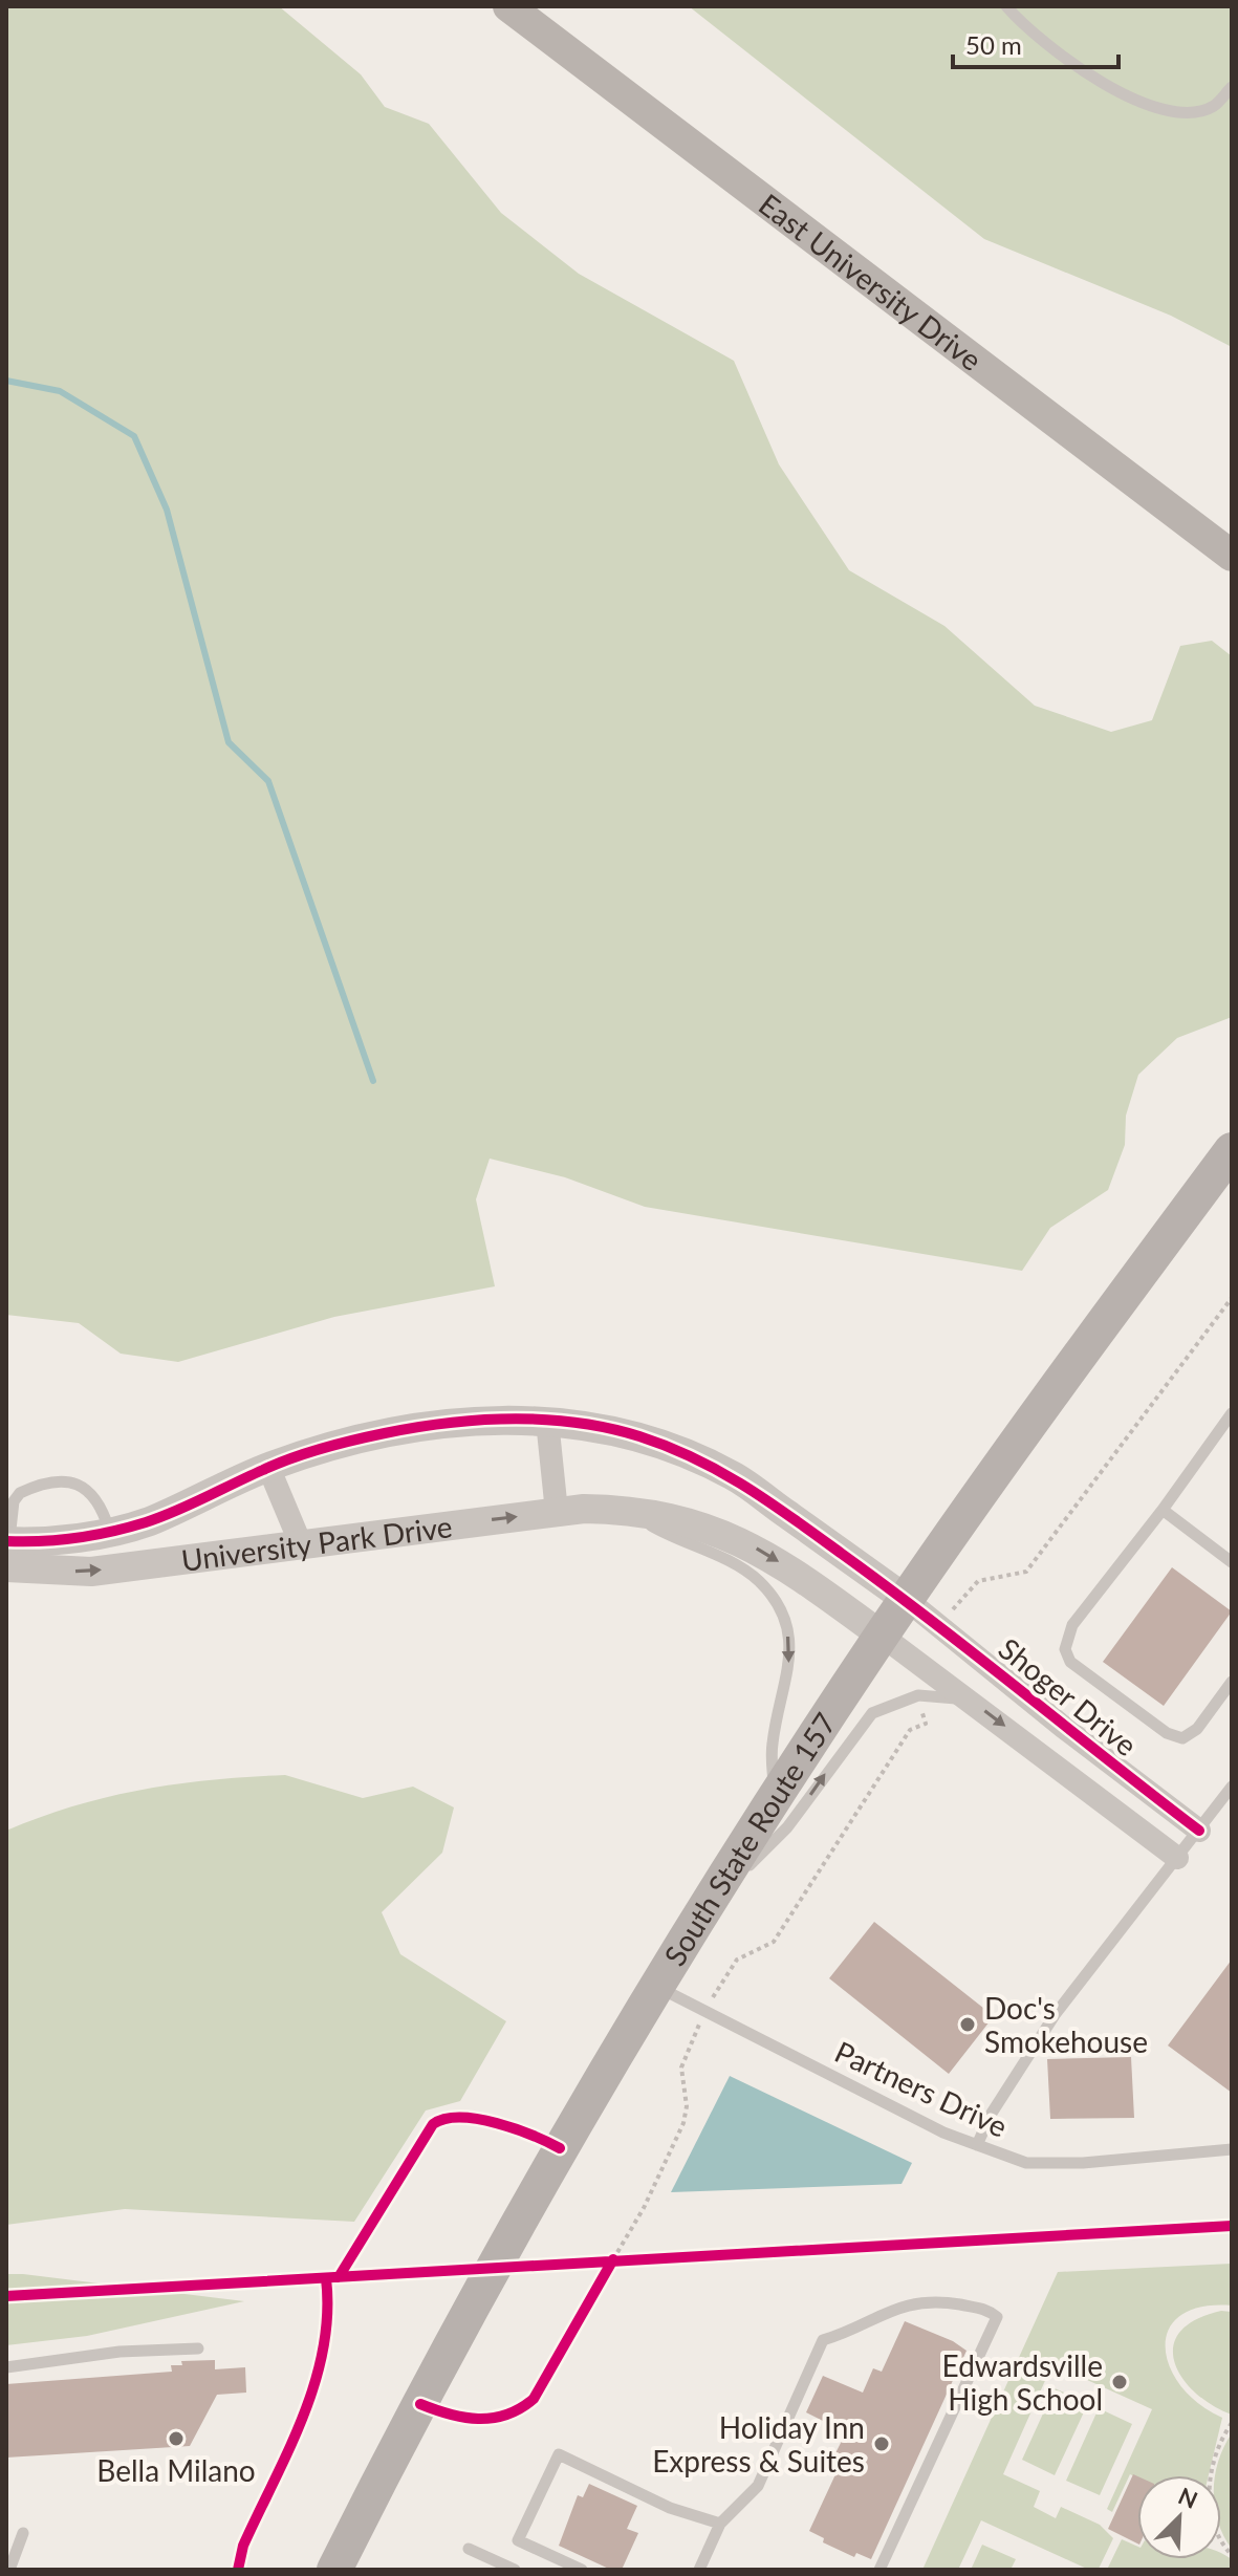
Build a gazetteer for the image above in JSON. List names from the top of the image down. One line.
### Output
{"streets":{"main road":["East University Drive","South State Route 157"],"street":["University Park Drive","Shoger Drive"],"lane":["Partners Drive"]},"crossings":[["University Park Drive","Shoger Drive"],["University Park Drive","South State Route 157"],["Shoger Drive","South State Route 157"],["South State Route 157","Partners Drive"]],"places":["Doc's Smokehouse","Edwardsville High School","Bella Milano","Holiday Inn Express & Suites"],"scale_bar":"50 m","north":"top right"}
